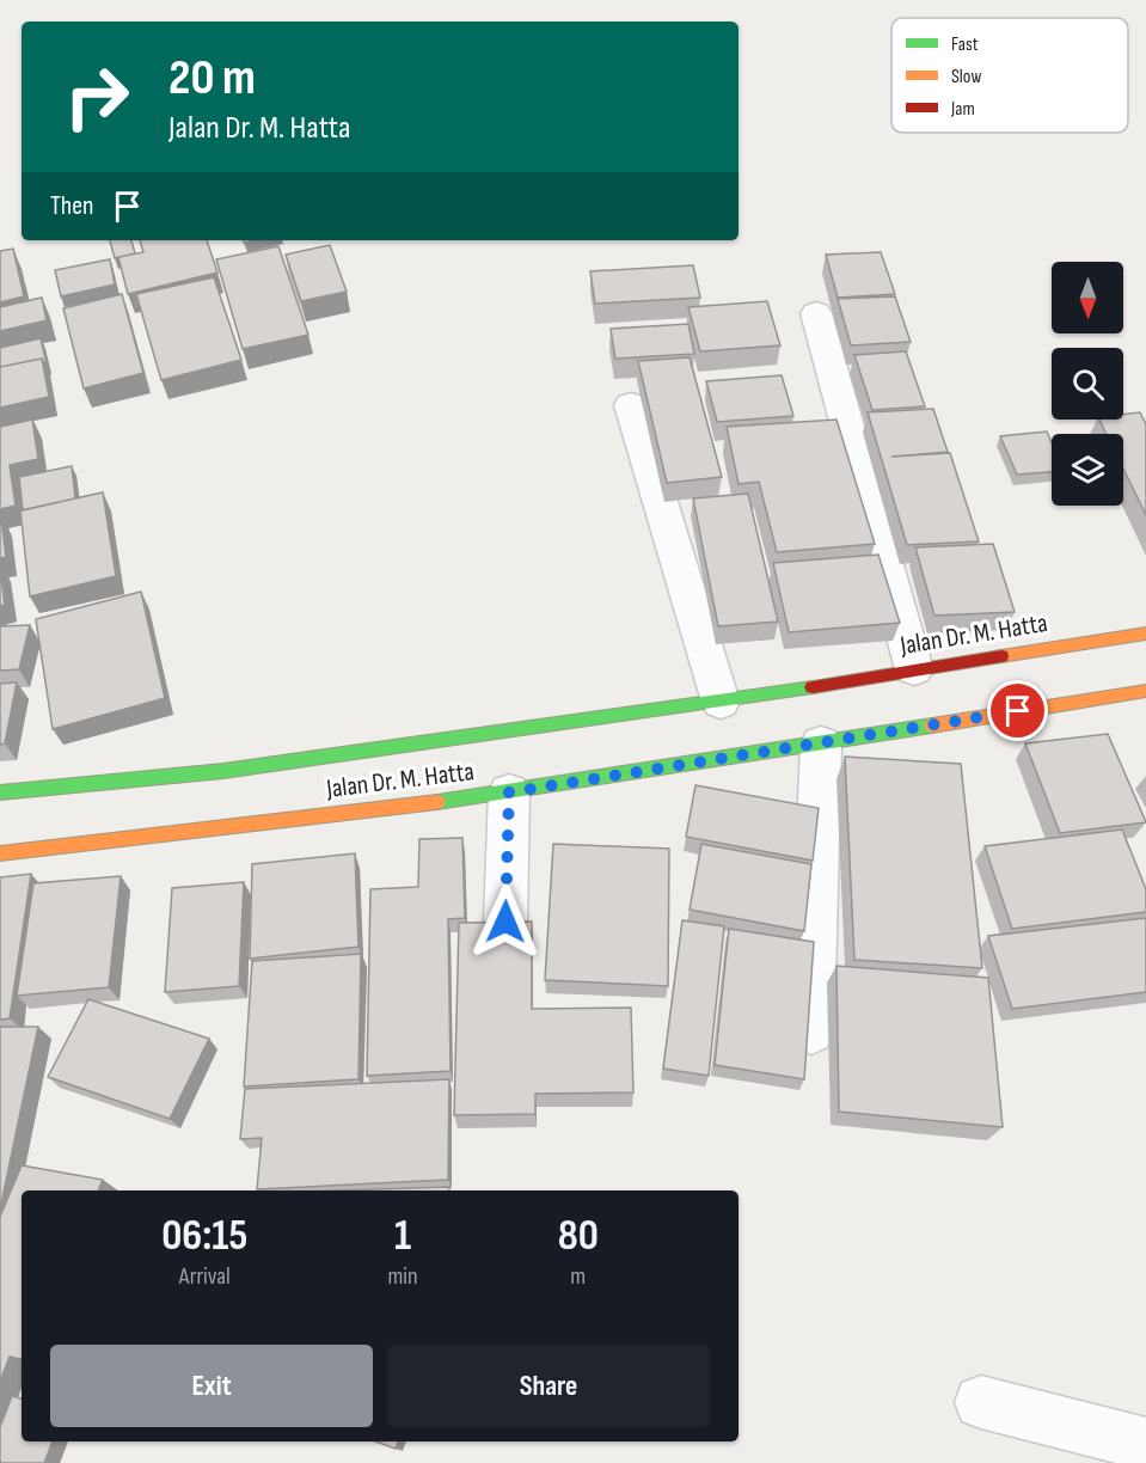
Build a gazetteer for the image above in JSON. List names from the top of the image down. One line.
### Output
{"streets":{"main road":["Jalan Dr. M. Hatta"]},"legend":["Fast","Slow","Jam"],"north":"bottom","page":{"turn":["20 m","Jalan Dr. M. Hatta"],"then":"Then","eta":["06:15","Arrival","1","min","80","m"],"buttons":["Exit","Share"]}}
